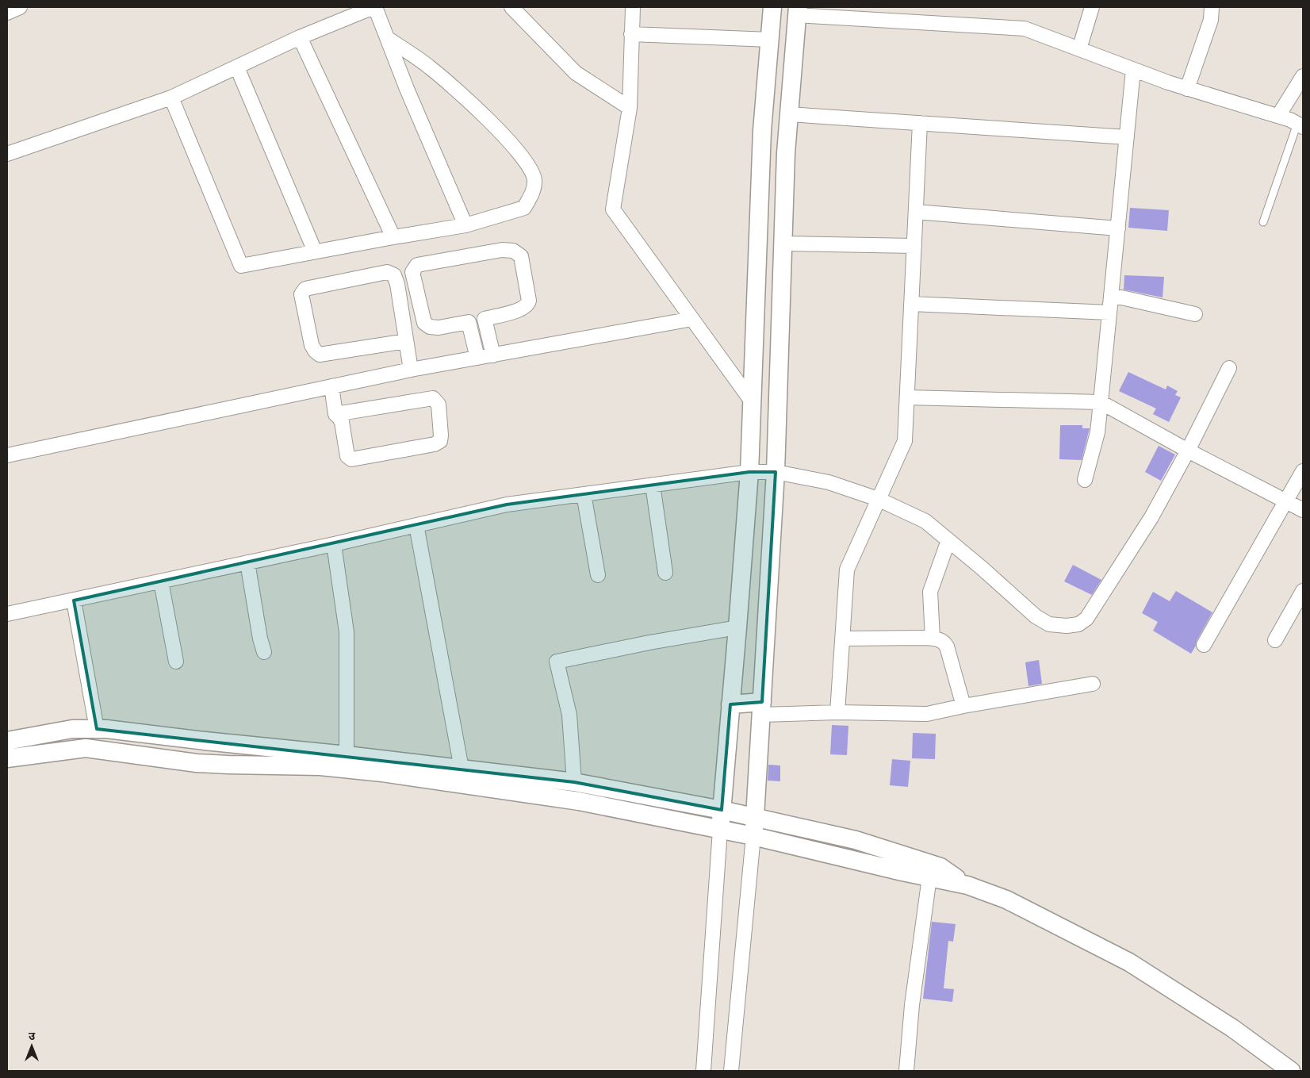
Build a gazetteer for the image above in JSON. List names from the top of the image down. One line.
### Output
{"north":"top"}
